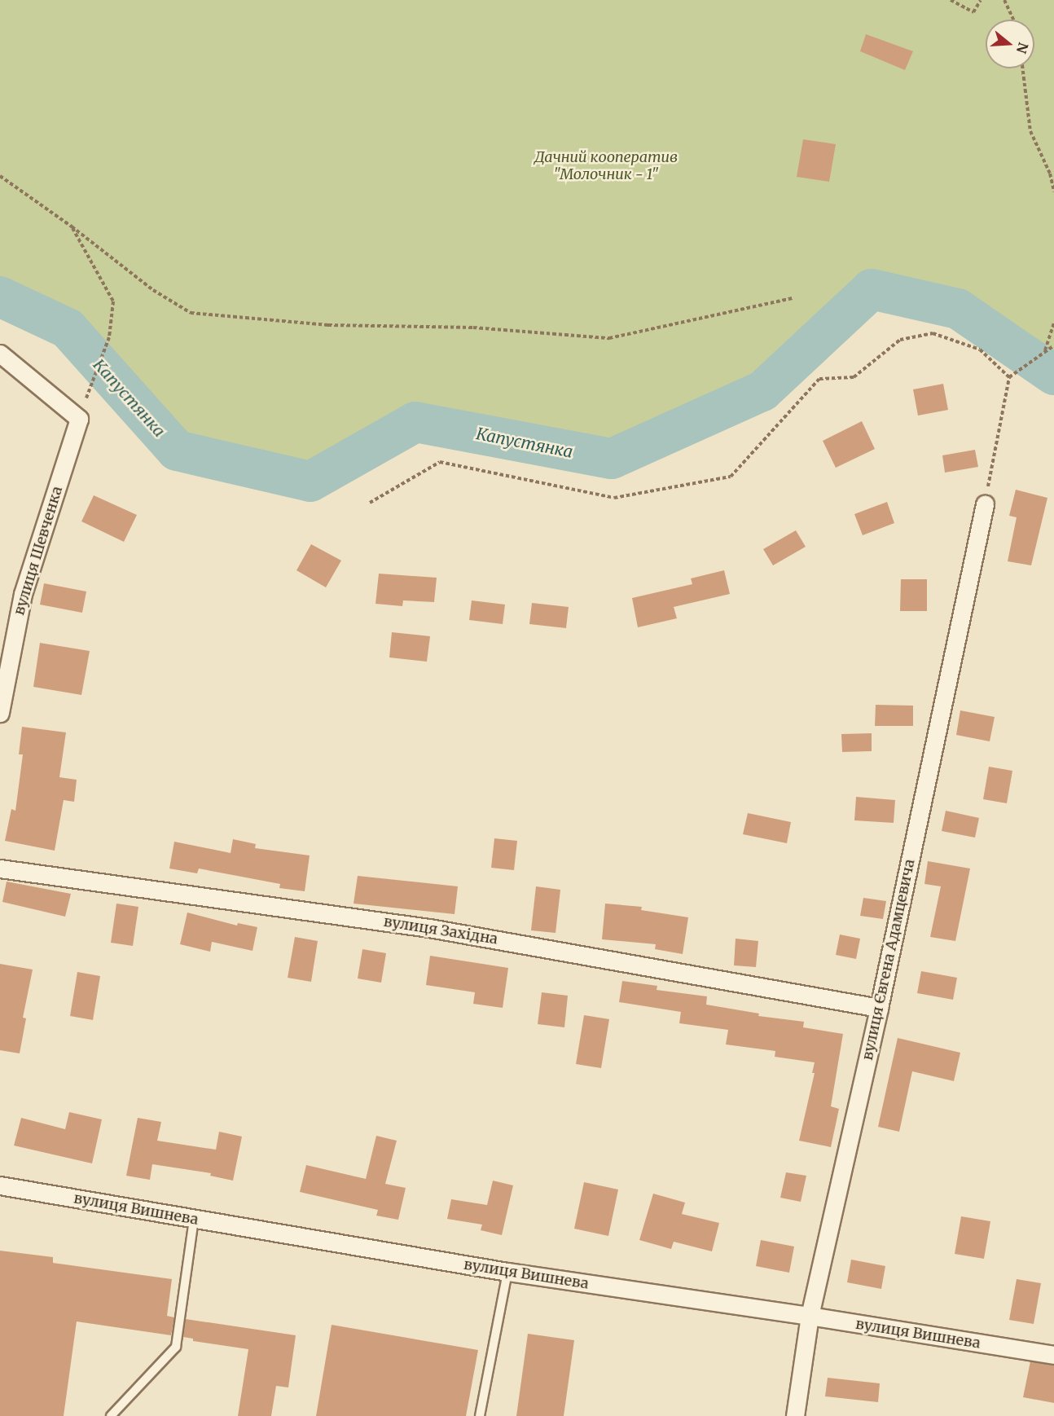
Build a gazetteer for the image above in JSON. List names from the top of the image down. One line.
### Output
{"streets":{"street":["вулиця Шевченка","вулиця Західна","вулиця Євгена Адамцевича","вулиця Вишнева"]},"crossings":[["вулиця Західна","вулиця Євгена Адамцевича"],["вулиця Євгена Адамцевича","вулиця Вишнева"]],"water":["Капустянка"],"parks":["Дачний кооператив \"Молочник - 1\""],"north":"right"}
